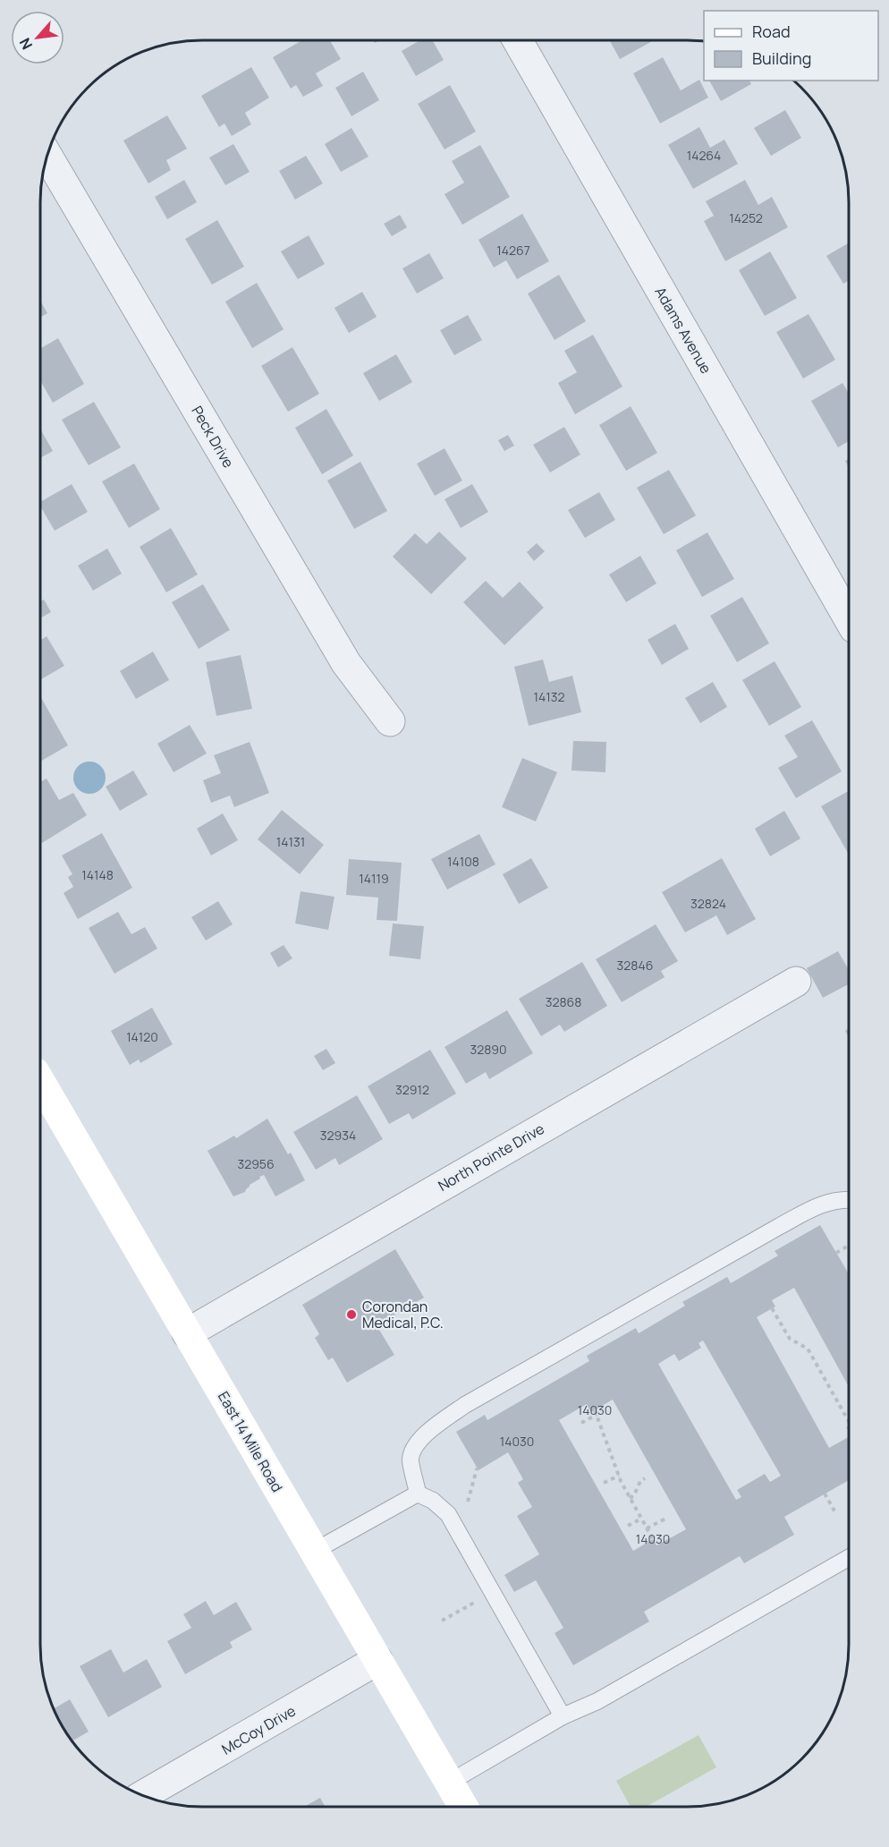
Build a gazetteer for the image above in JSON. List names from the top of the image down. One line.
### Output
{"streets":{"main road":["East 14 Mile Road"],"street":["Adams Avenue","Peck Drive","North Pointe Drive","McCoy Drive"]},"crossings":[["North Pointe Drive","East 14 Mile Road"],["East 14 Mile Road","McCoy Drive"]],"places":["Corondan Medical, P.C."],"house_numbers":["14264","14252","14267","14132","14131","14108","14148","14119","32824","32846","32868","14120","32890","32912","32934","32956","14030","14030","14030"],"legend":["Road","Building"],"north":"bottom left"}
